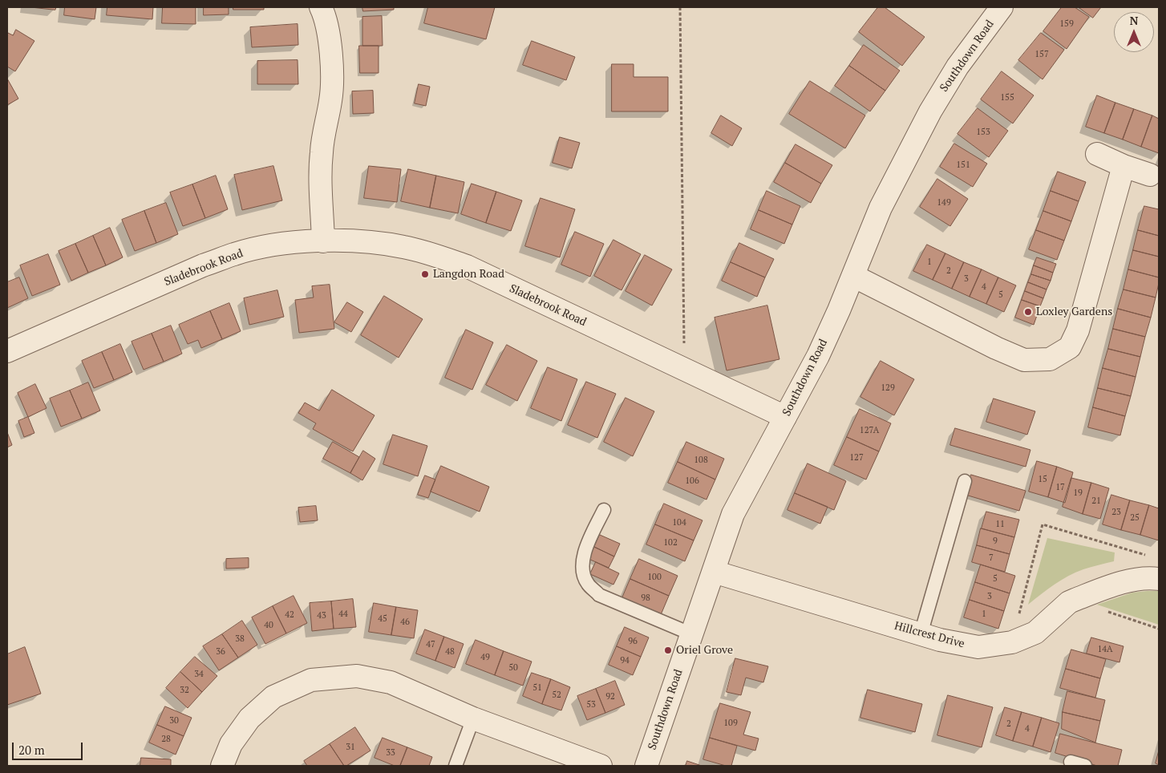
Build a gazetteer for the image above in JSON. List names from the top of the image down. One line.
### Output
{"streets":{"street":["Southdown Road","Sladebrook Road","Hillcrest Drive"]},"crossings":[["Southdown Road","Sladebrook Road"],["Southdown Road","Hillcrest Drive"]],"places":["Langdon Road","Loxley Gardens","Oriel Grove"],"house_numbers":["159","157","155","153","151","149","1","2","3","4","5","129","127A","127","108","15","106","17","19","21","23","25","104","11","9","102","7","100","5","3","98","44","1","42","43","45","46","40","38","96","47","14A","36","48","49","94","50","34","51","32","52","92","53","30","109","2","4","28","31","33"],"scale_bar":"20 m","north":"top"}
